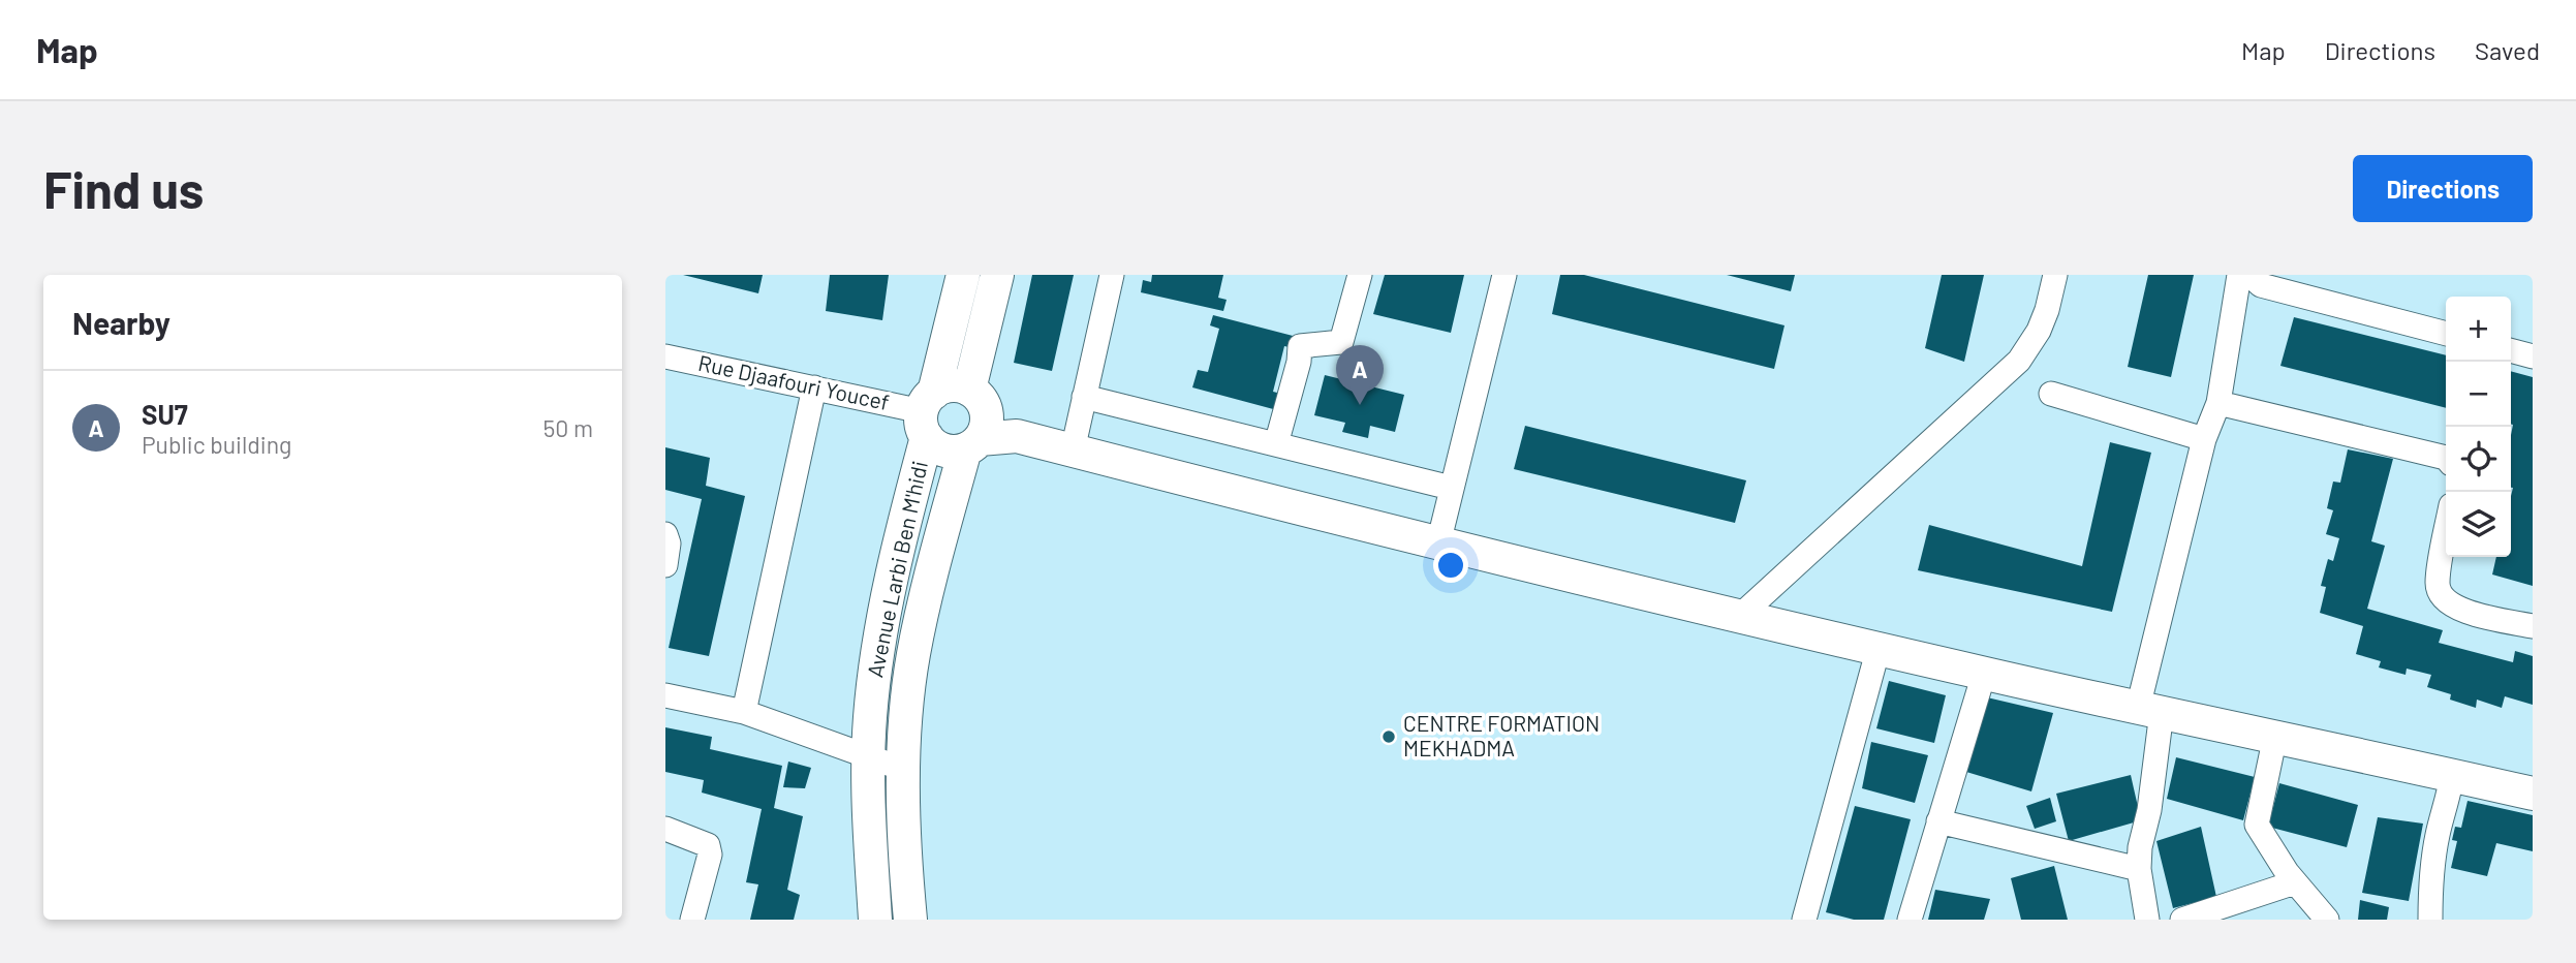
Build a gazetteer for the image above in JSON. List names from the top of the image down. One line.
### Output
{"streets":{"main road":["Avenue Larbi Ben M'hidi"],"street":["Rue Djaafouri Youcef"]},"crossings":[["Rue Djaafouri Youcef","Avenue Larbi Ben M'hidi"]],"places":["CENTRE FORMATION MEKHADMA"],"page":{"header":"Map","nav":["Map","Directions","Saved"],"buttons":"Directions","title":"Find us","heading":"Nearby","map_buttons":["+","−"],"pins":"A","list":[{"mark":"A","name":"SU7","note":"Public building","value":"50 m"}]}}
